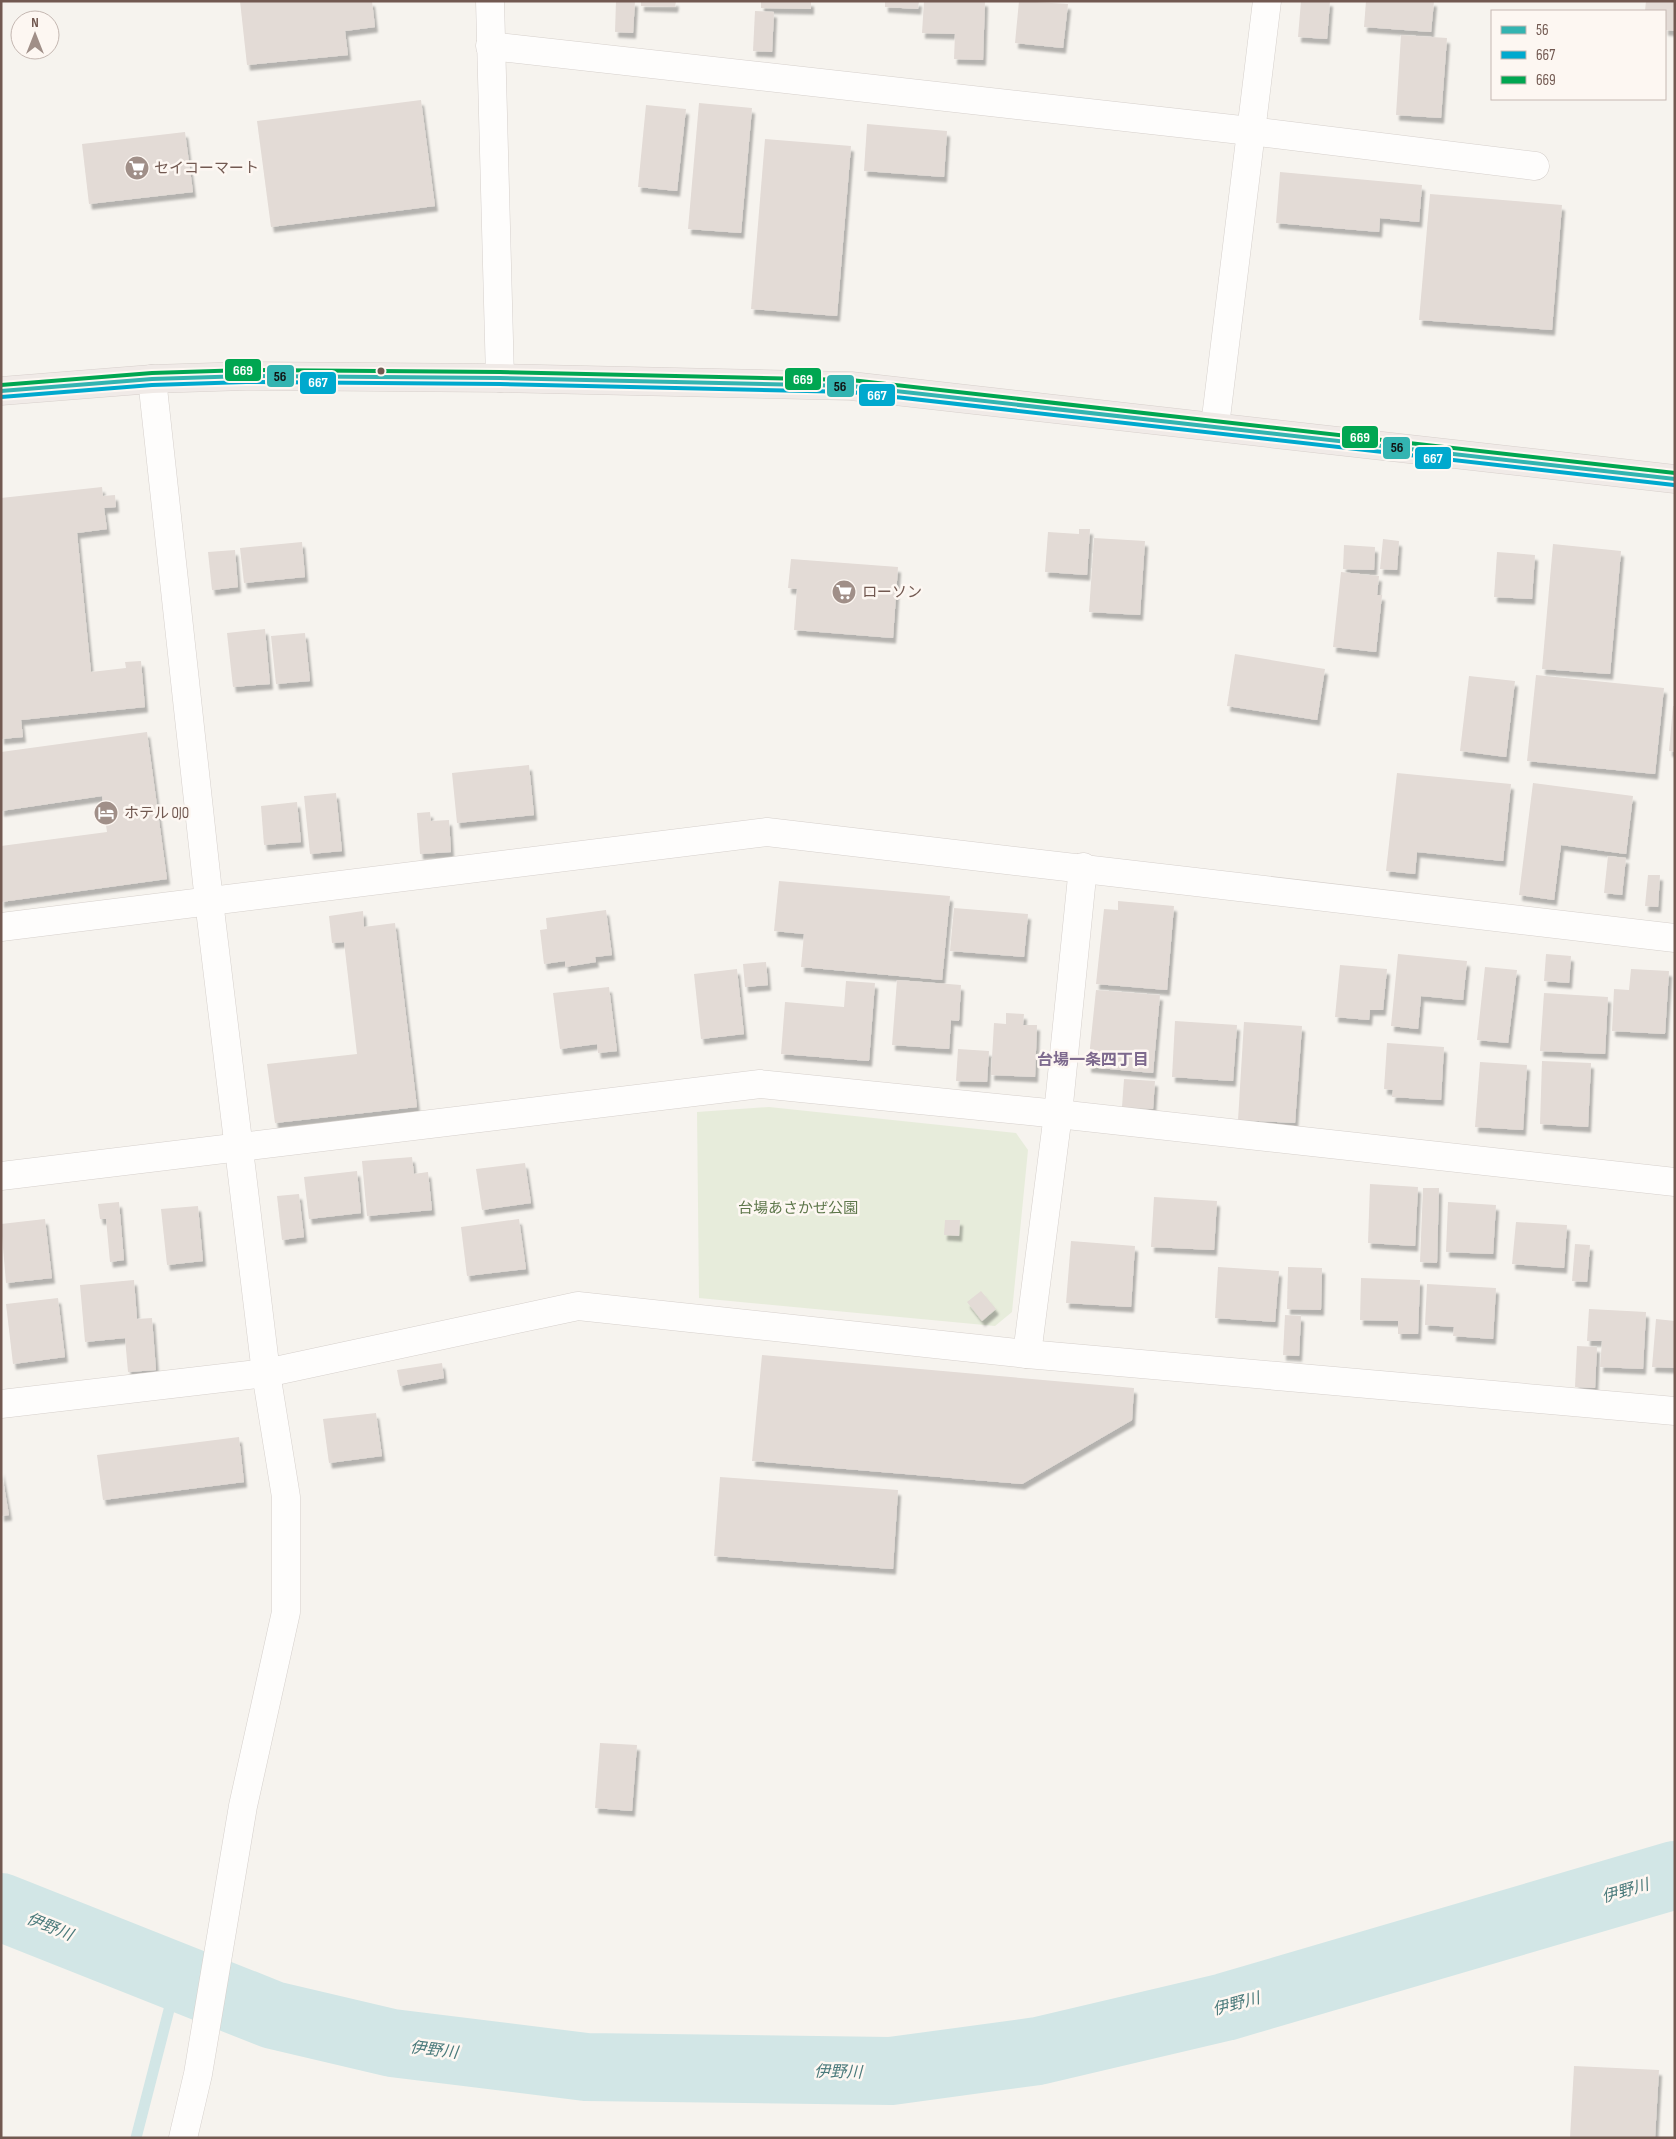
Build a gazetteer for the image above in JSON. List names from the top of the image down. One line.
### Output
{"districts":["台場一条四丁目"],"water":["伊野川"],"parks":["台場あさかぜ公園"],"places":{"supermarket":["セイコーマート","ローソン"],"hotel":["ホテル OJO"]},"lines":["transit line 669","transit line 56","transit line 667"],"legend":["56","667","669"],"north":"top"}
